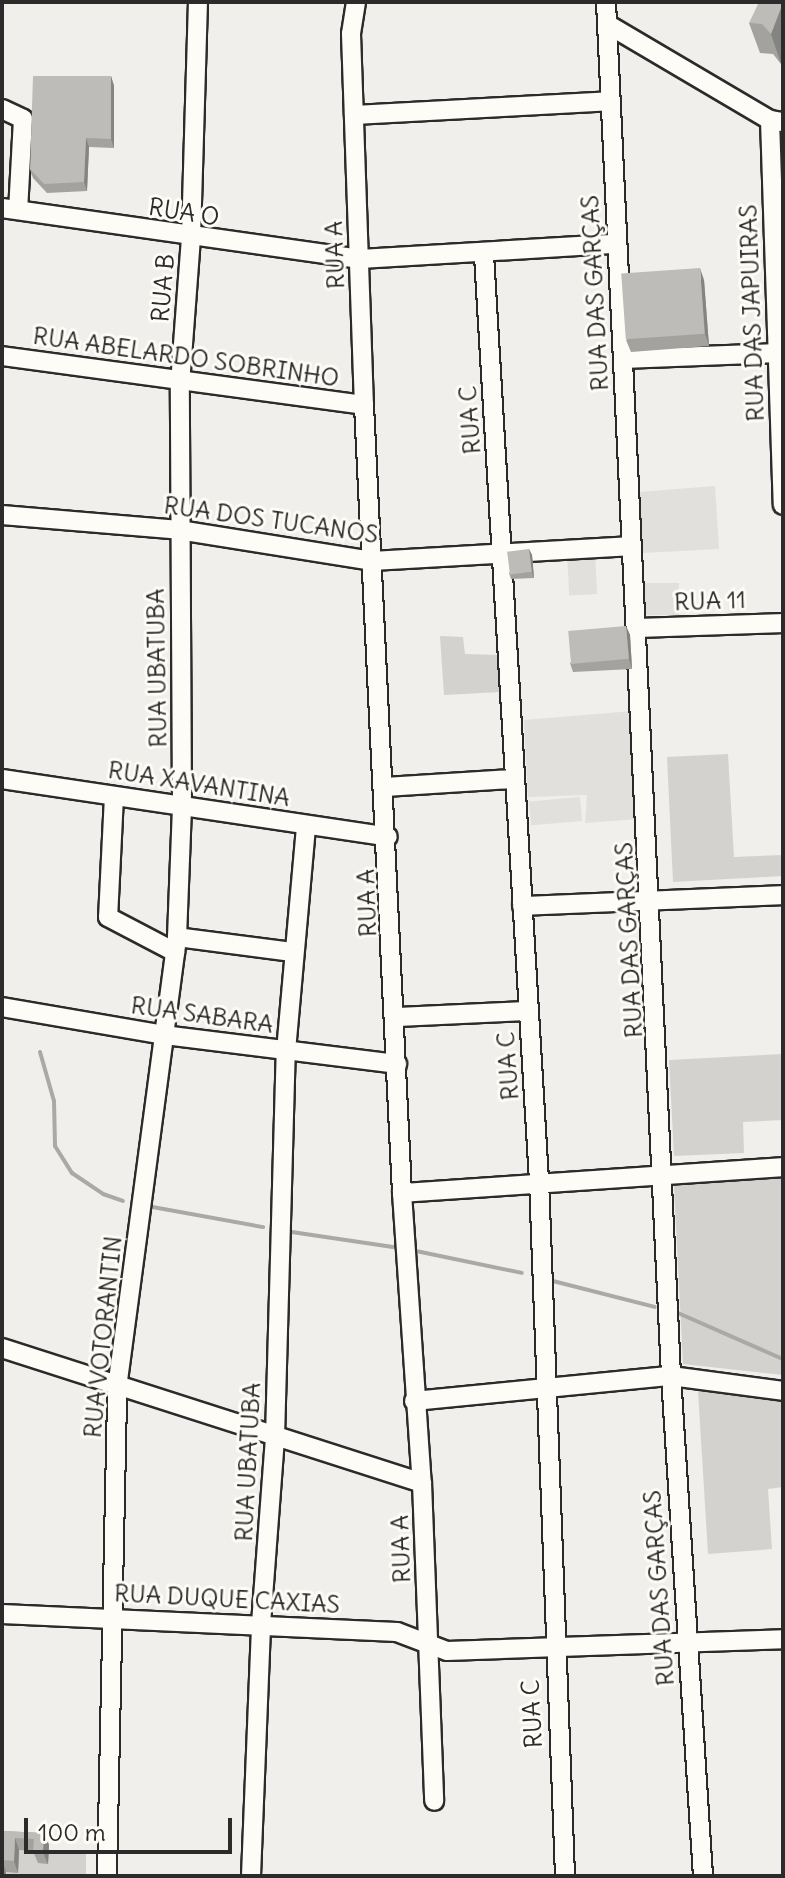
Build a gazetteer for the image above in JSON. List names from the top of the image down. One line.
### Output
{"streets":{"street":["RUA O","RUA A","RUA B","RUA DAS GARÇAS","RUA DAS JAPUIRAS","RUA ABELARDO SOBRINHO","RUA C","RUA DOS TUCANOS","RUA 11","RUA UBATUBA","RUA XAVANTINA","RUA SABARA","RUA VOTORANTIN","RUA DUQUE CAXIAS"]},"crossings":[["RUA O","RUA A"],["RUA O","RUA B"],["RUA O","RUA DAS GARÇAS"],["RUA O","RUA C"],["RUA A","RUA ABELARDO SOBRINHO"],["RUA A","RUA DOS TUCANOS"],["RUA A","RUA XAVANTINA"],["RUA A","RUA SABARA"],["RUA A","RUA DUQUE CAXIAS"],["RUA B","RUA ABELARDO SOBRINHO"],["RUA B","RUA DOS TUCANOS"],["RUA B","RUA UBATUBA"],["RUA DAS GARÇAS","RUA DOS TUCANOS"],["RUA DAS GARÇAS","RUA 11"],["RUA DAS GARÇAS","RUA DUQUE CAXIAS"],["RUA C","RUA DOS TUCANOS"],["RUA C","RUA DUQUE CAXIAS"],["RUA DOS TUCANOS","RUA UBATUBA"],["RUA UBATUBA","RUA XAVANTINA"],["RUA UBATUBA","RUA SABARA"],["RUA UBATUBA","RUA VOTORANTIN"],["RUA UBATUBA","RUA DUQUE CAXIAS"],["RUA XAVANTINA","RUA VOTORANTIN"],["RUA SABARA","RUA VOTORANTIN"],["RUA VOTORANTIN","RUA DUQUE CAXIAS"]],"scale_bar":"100 m"}
